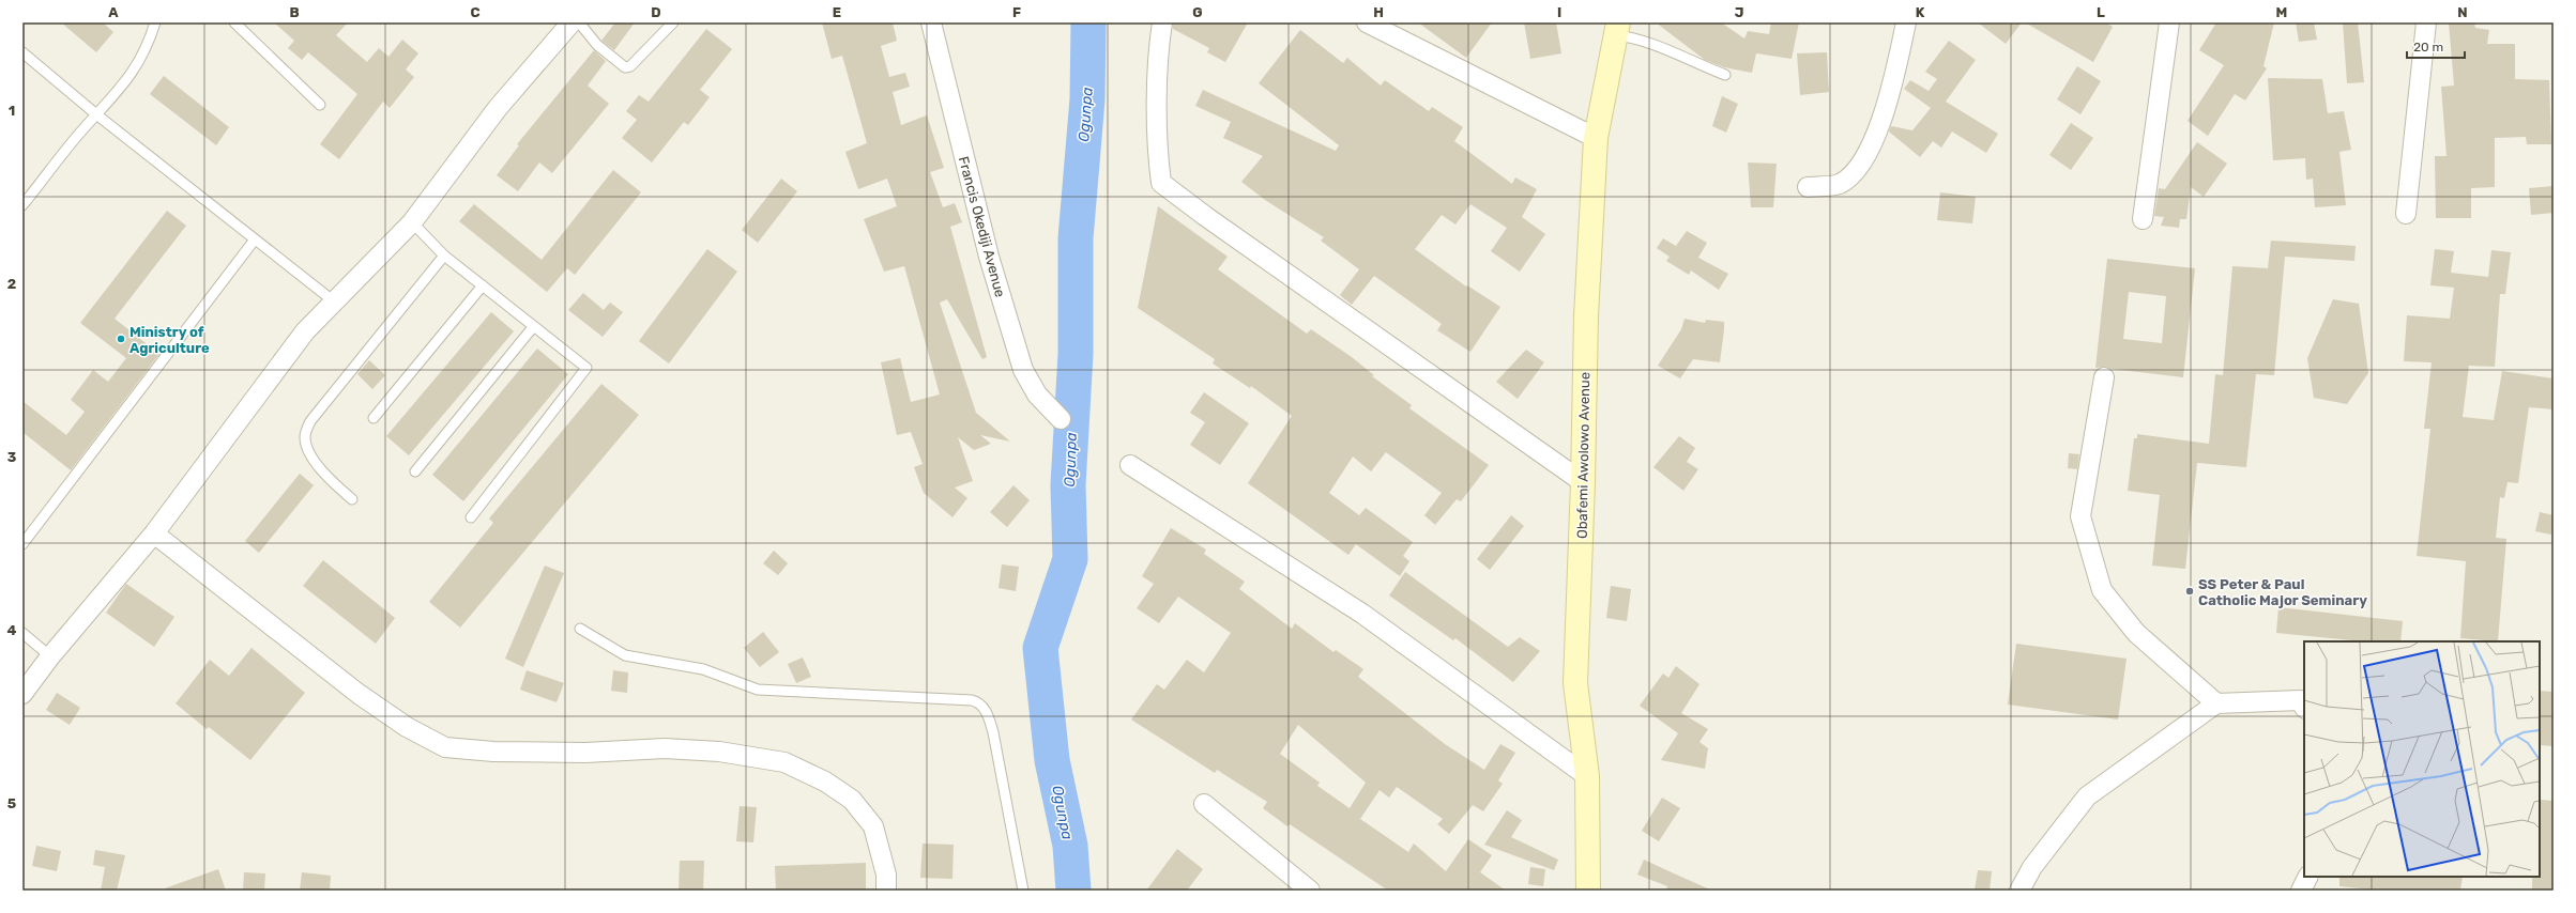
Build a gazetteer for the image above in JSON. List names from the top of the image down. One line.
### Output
{"streets":{"main road":["Obafemi Awolowo Avenue"],"street":["Francis Okediji Avenue"]},"water":["Ogunpa"],"places":["Ministry of Agriculture","SS Peter & Paul Catholic Major Seminary"],"scale_bar":"20 m","grid":{"columns":["A","B","C","D","E","F","G","H","I","J","K","L","M","N"],"rows":["1","2","3","4","5"]}}
